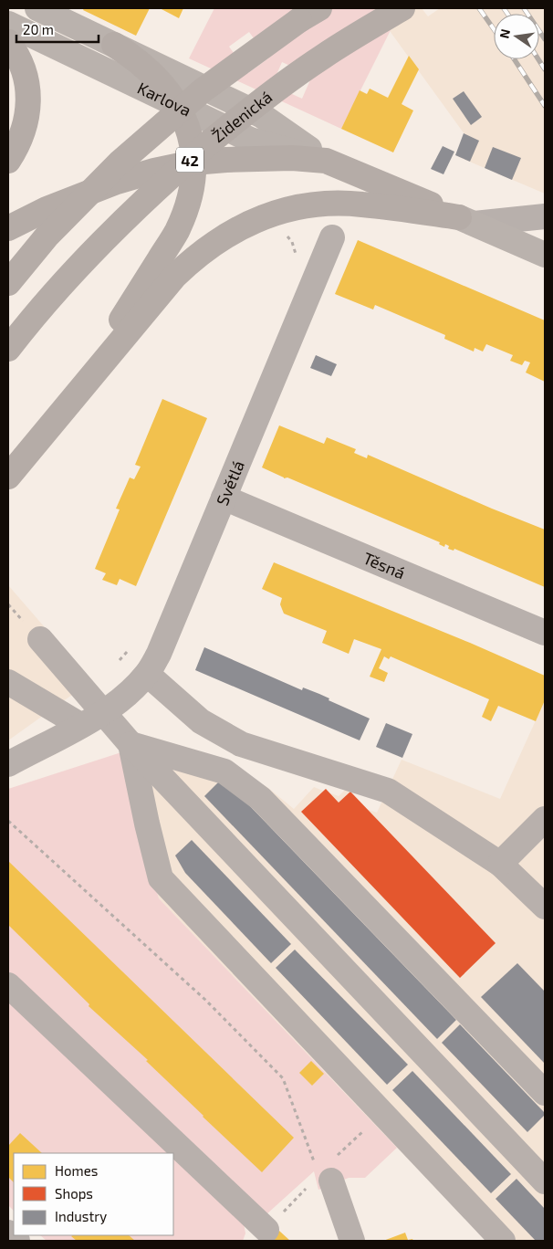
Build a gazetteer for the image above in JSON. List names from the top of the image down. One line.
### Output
{"streets":{"highway":["Karlova","Židenická","42"],"street":["Světlá","Těsná"]},"crossings":[["Karlova","42"],["Světlá","Těsná"]],"legend":["Homes","Shops","Industry"],"scale_bar":"20 m","north":"left"}
